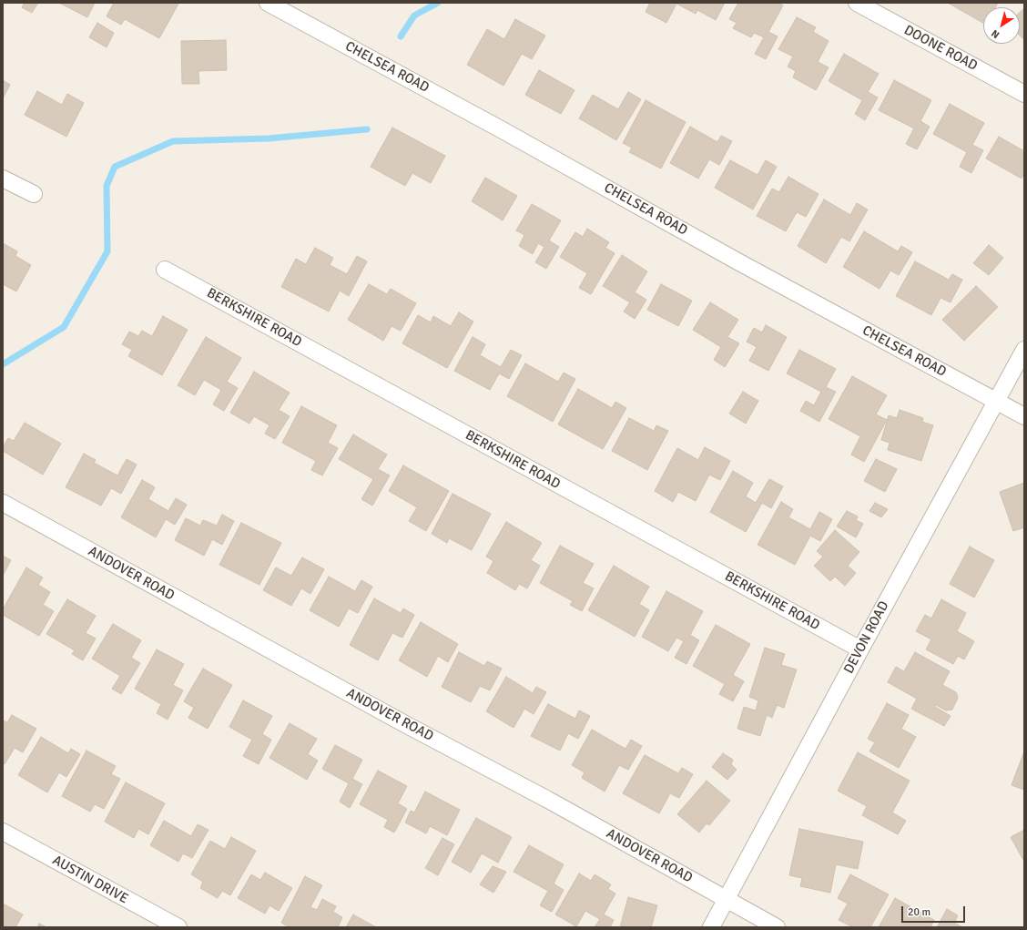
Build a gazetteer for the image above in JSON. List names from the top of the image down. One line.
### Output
{"streets":{"street":["DOONE ROAD","CHELSEA ROAD","BERKSHIRE ROAD","ANDOVER ROAD","DEVON ROAD","AUSTIN DRIVE"]},"crossings":[["CHELSEA ROAD","DEVON ROAD"],["BERKSHIRE ROAD","DEVON ROAD"],["ANDOVER ROAD","DEVON ROAD"]],"scale_bar":"20 m","north":"bottom left"}
